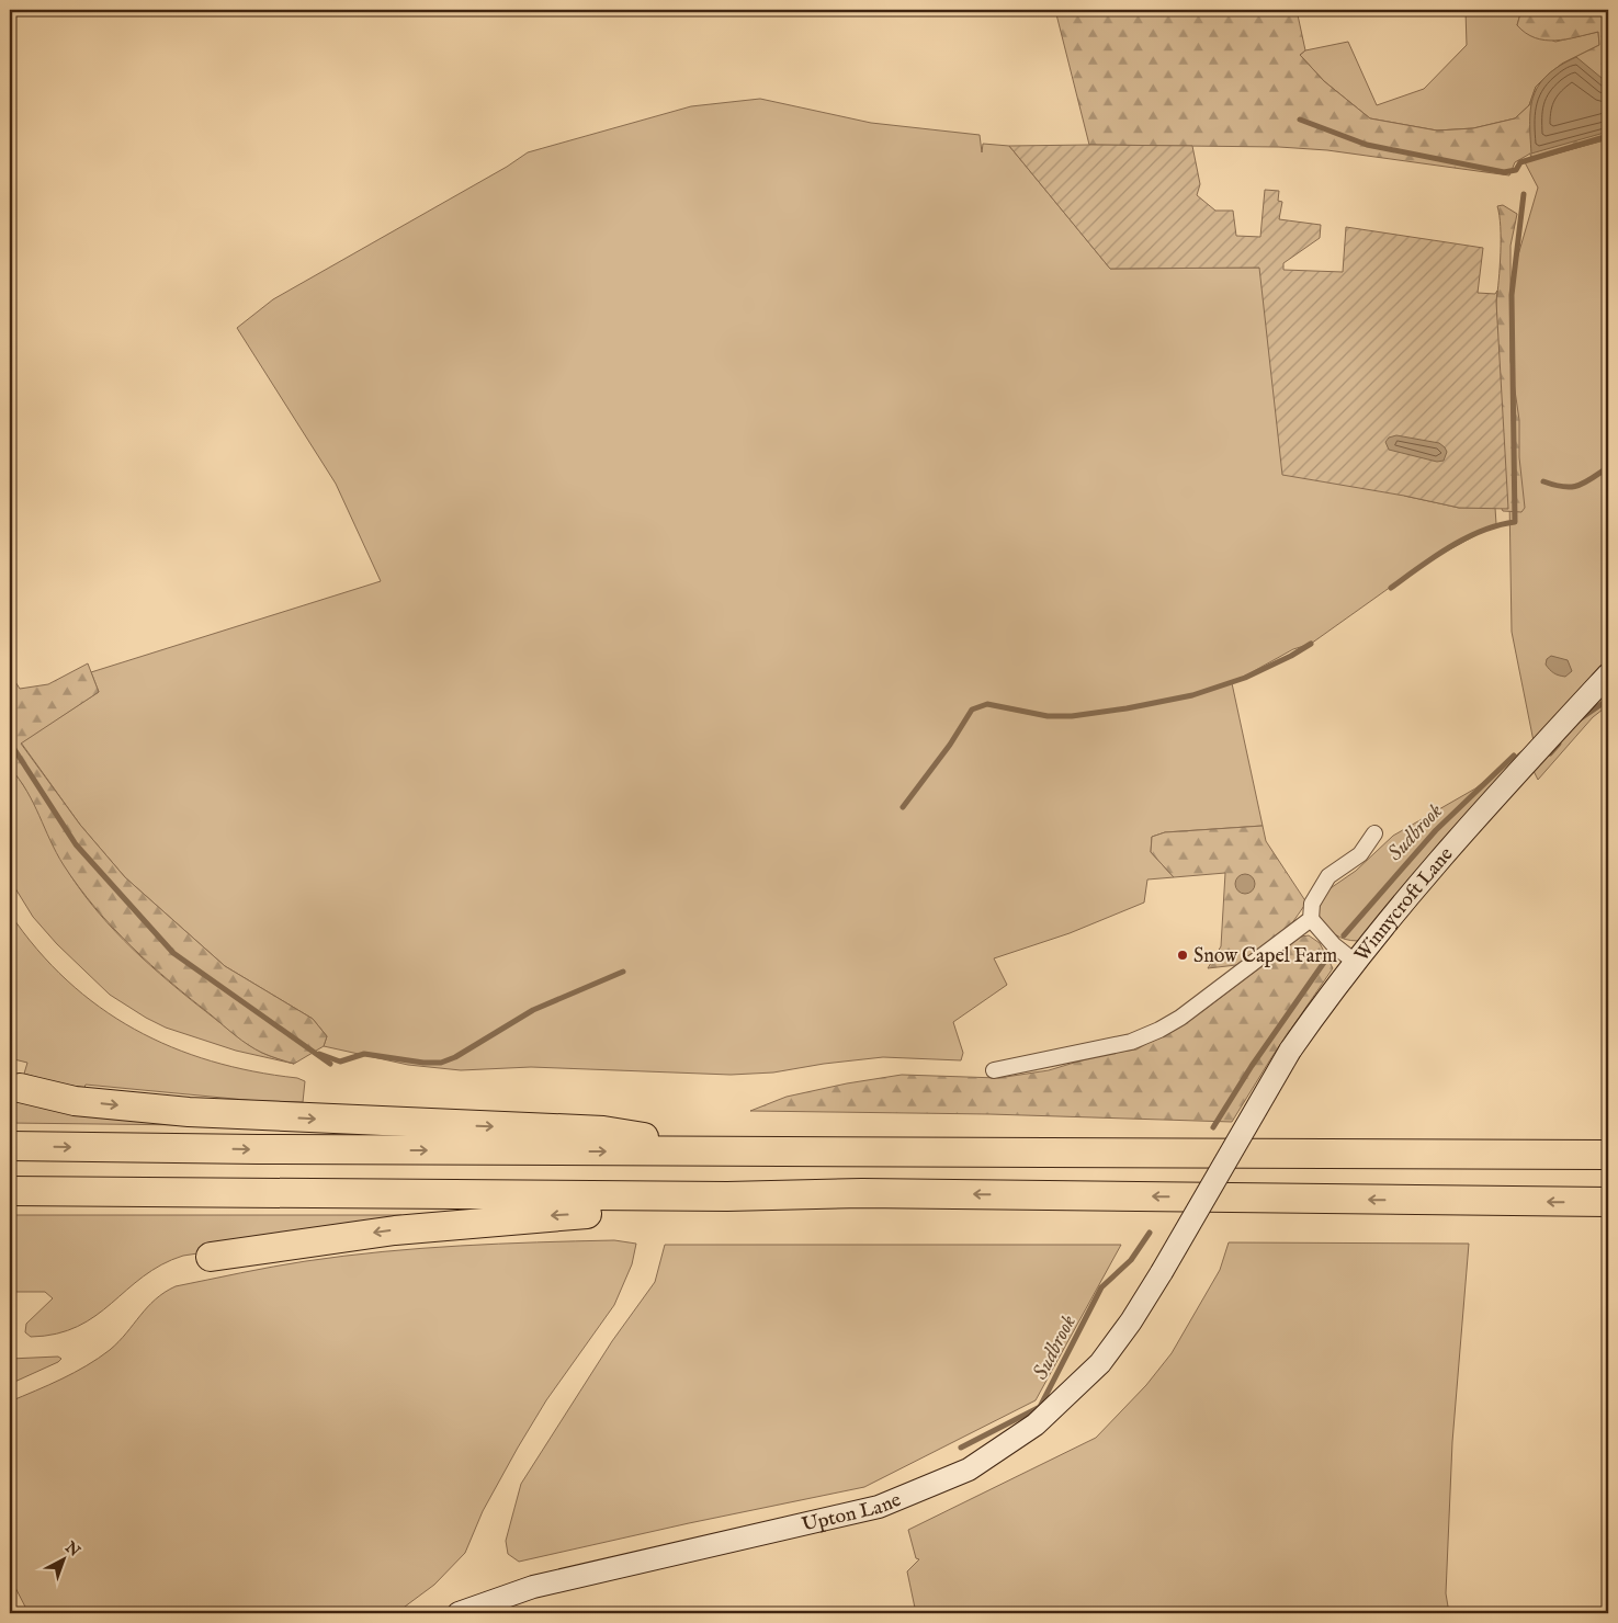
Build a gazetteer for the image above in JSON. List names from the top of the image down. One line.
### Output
{"streets":{"street":["Winnycroft Lane","Upton Lane"]},"crossings":[["Winnycroft Lane","Upton Lane"]],"water":["Sudbrook"],"places":["Snow Capel Farm"],"north":"top right"}
